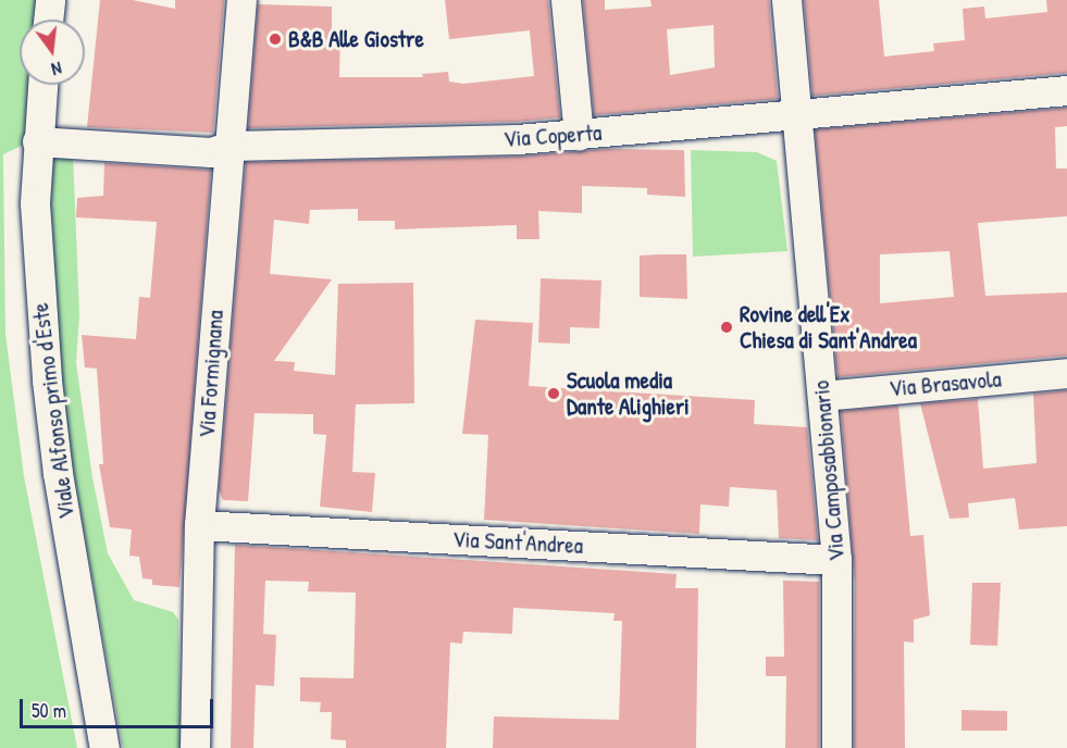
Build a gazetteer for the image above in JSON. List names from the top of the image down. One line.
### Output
{"streets":{"street":["Via Coperta","Via Formignana","Via Brasavola","Viale Alfonso primo d'Este","Via Camposabbionario","Via Sant'Andrea"]},"crossings":[["Via Coperta","Via Formignana"],["Via Coperta","Viale Alfonso primo d'Este"],["Via Coperta","Via Camposabbionario"],["Via Formignana","Via Sant'Andrea"],["Via Brasavola","Via Camposabbionario"],["Via Camposabbionario","Via Sant'Andrea"]],"places":["B&B Alle Giostre","Rovine dell'Ex Chiesa di Sant'Andrea","Scuola media Dante Alighieri"],"scale_bar":"50 m","north":"bottom"}
